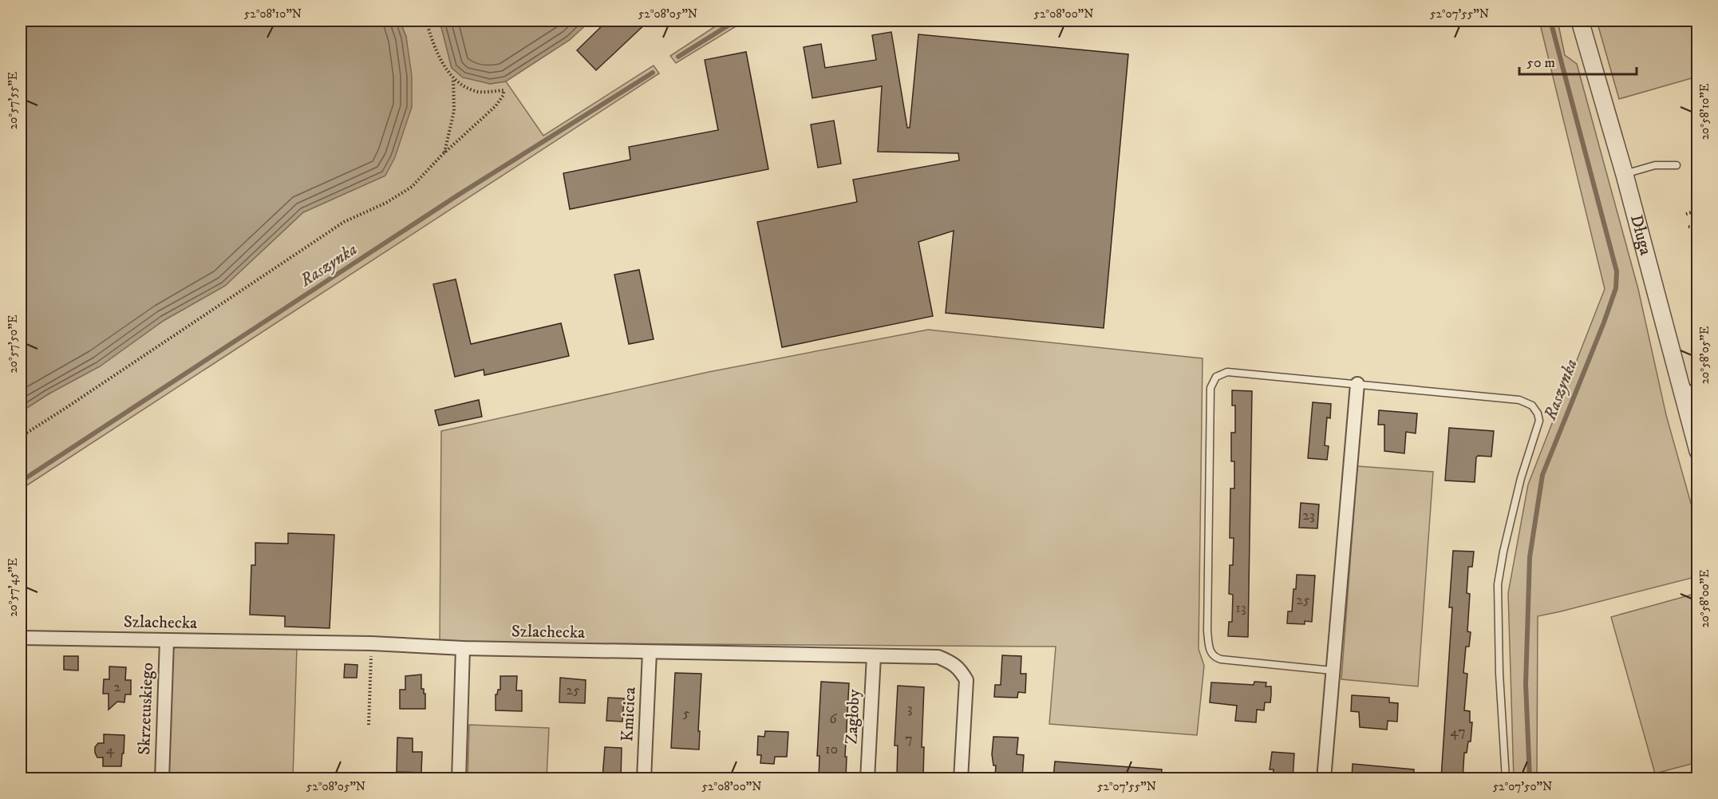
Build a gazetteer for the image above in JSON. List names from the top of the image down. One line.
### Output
{"streets":{"street":["Długa","Szlachecka","Skrzetuskiego","Kmicica","Zagłoby"]},"crossings":[["Szlachecka","Skrzetuskiego"],["Szlachecka","Kmicica"],["Szlachecka","Zagłoby"]],"water":["Raszynka"],"house_numbers":["23","25","13","2","25","3","5","6","47","7","4","10"],"scale_bar":"50 m","coordinates":["52°08'10\"N","52°08'05\"N","52°08'00\"N","52°07'55\"N","20°57'55\"E","20°58'10\"E","20°57'50\"E","20°58'05\"E","20°57'45\"E","20°58'00\"E","52°07'50\"N"]}
